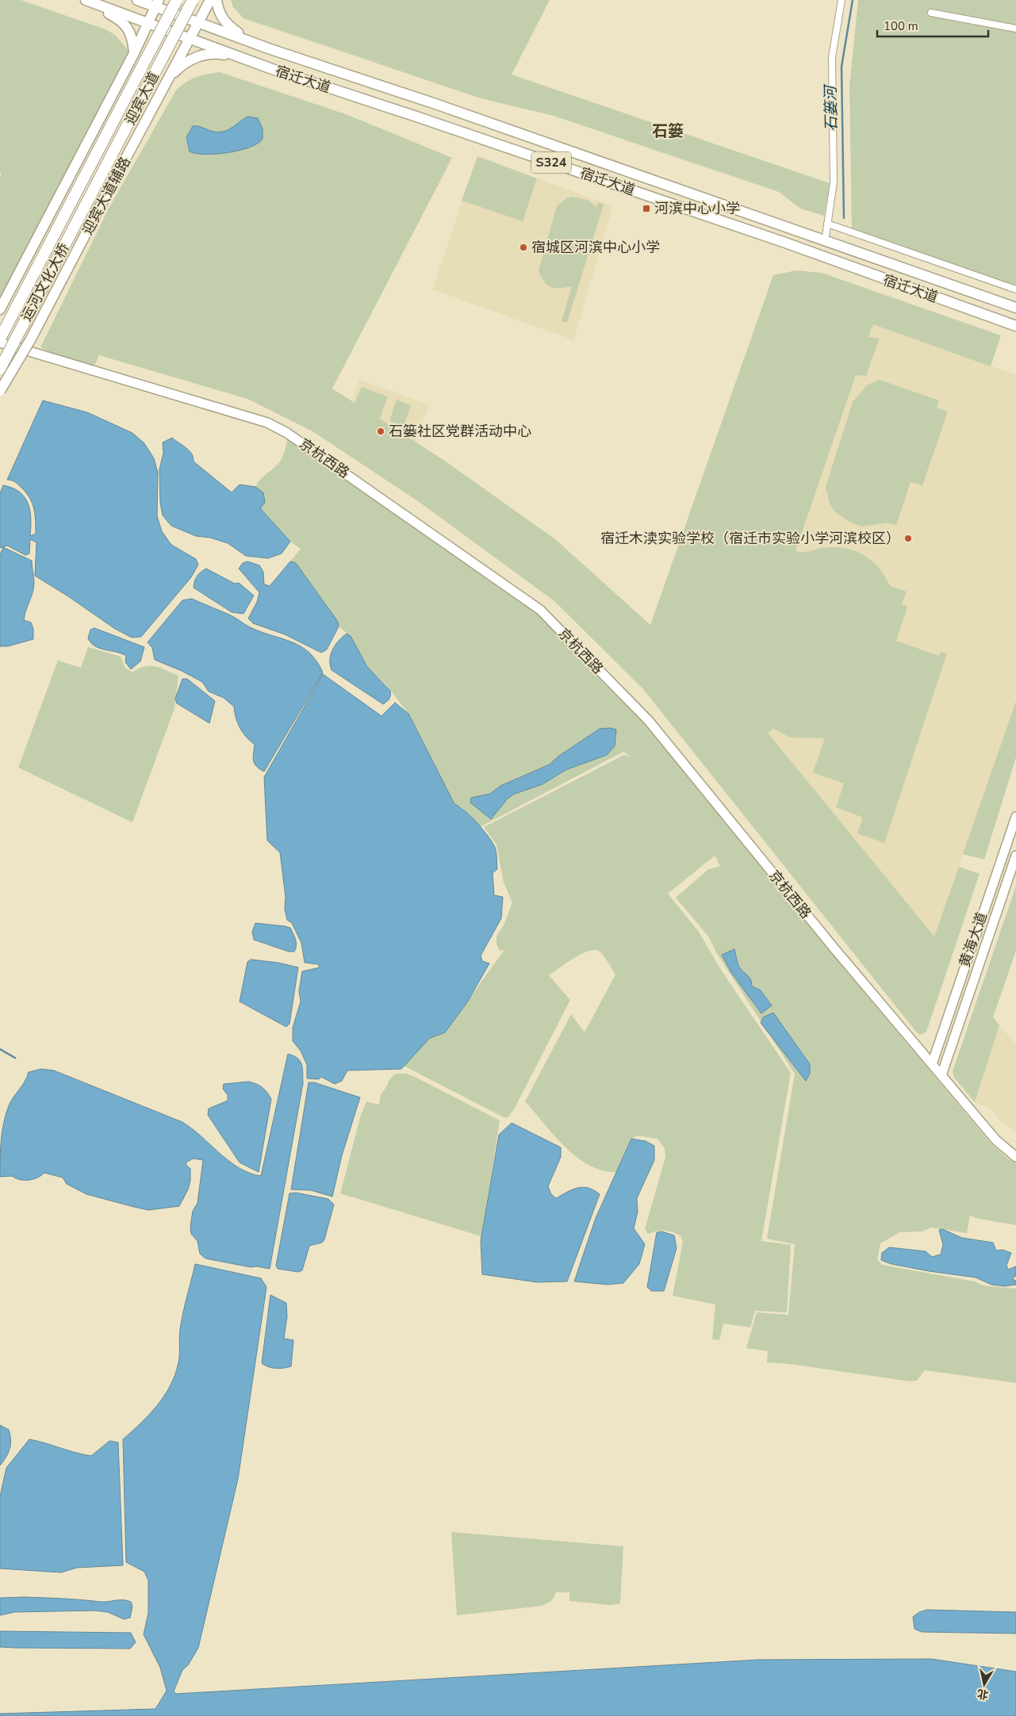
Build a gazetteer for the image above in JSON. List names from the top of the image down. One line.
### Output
{"streets":{"highway":["迎宾大道","运河文化大桥"],"main road":["宿迁大道","S324","迎宾大道辅路","京杭西路","黄海大道"]},"crossings":[["宿迁大道","迎宾大道辅路"],["迎宾大道","运河文化大桥"],["京杭西路","黄海大道"]],"districts":["石篓"],"water":["石篓河"],"places":{"transit":["河滨中心小学"],"other":["宿城区河滨中心小学","石篓社区党群活动中心","宿迁木渎实验学校（宿迁市实验小学河滨校区）"]},"scale_bar":"100 m","north":"bottom"}
